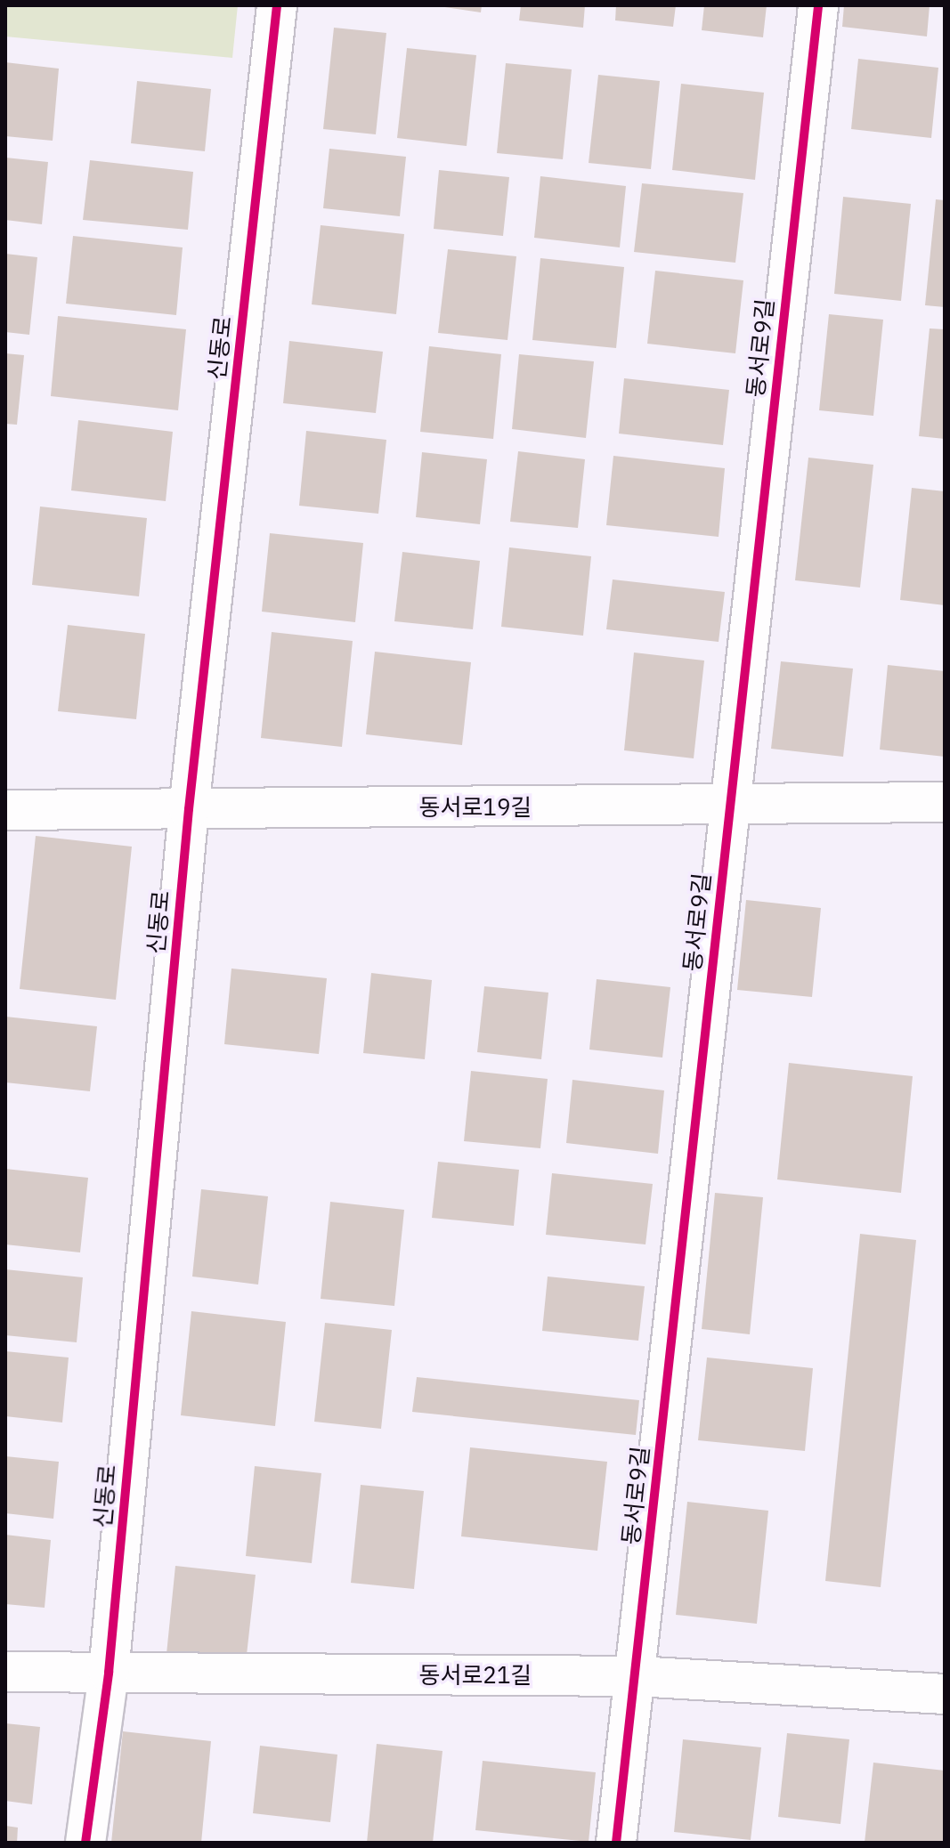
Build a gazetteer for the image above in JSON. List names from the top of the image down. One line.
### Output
{"streets":{"street":["신동로","동서로9길","동서로19길","동서로21길"]},"crossings":[["신동로","동서로19길"],["신동로","동서로21길"],["동서로9길","동서로19길"],["동서로9길","동서로21길"]]}
